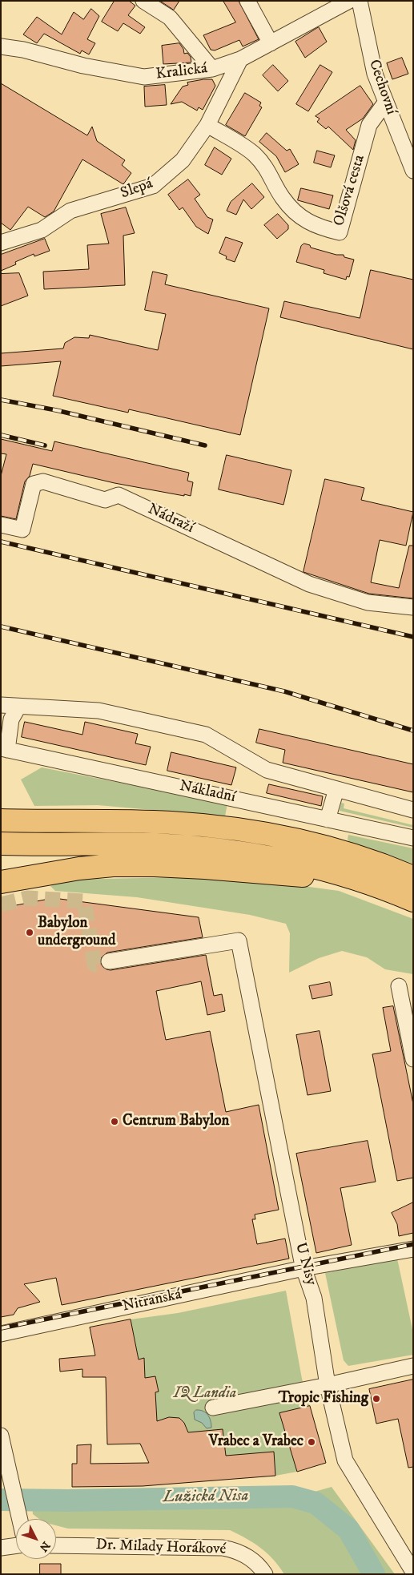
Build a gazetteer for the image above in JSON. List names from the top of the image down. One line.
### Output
{"streets":{"street":["Kralická","Cechovní","Slepá","Olšová cesta","Nádraží","Nákladní","U Nisy","Nitranská","Dr. Milady Horákové"]},"crossings":[["Kralická","Slepá"],["Cechovní","Olšová cesta"],["Slepá","Olšová cesta"],["U Nisy","Nitranská"]],"water":["Lužická Nisa"],"parks":["IQ Landia"],"places":["Babylon underground","Centrum Babylon","Tropic Fishing","Vrabec a Vrabec"],"north":"bottom right"}
